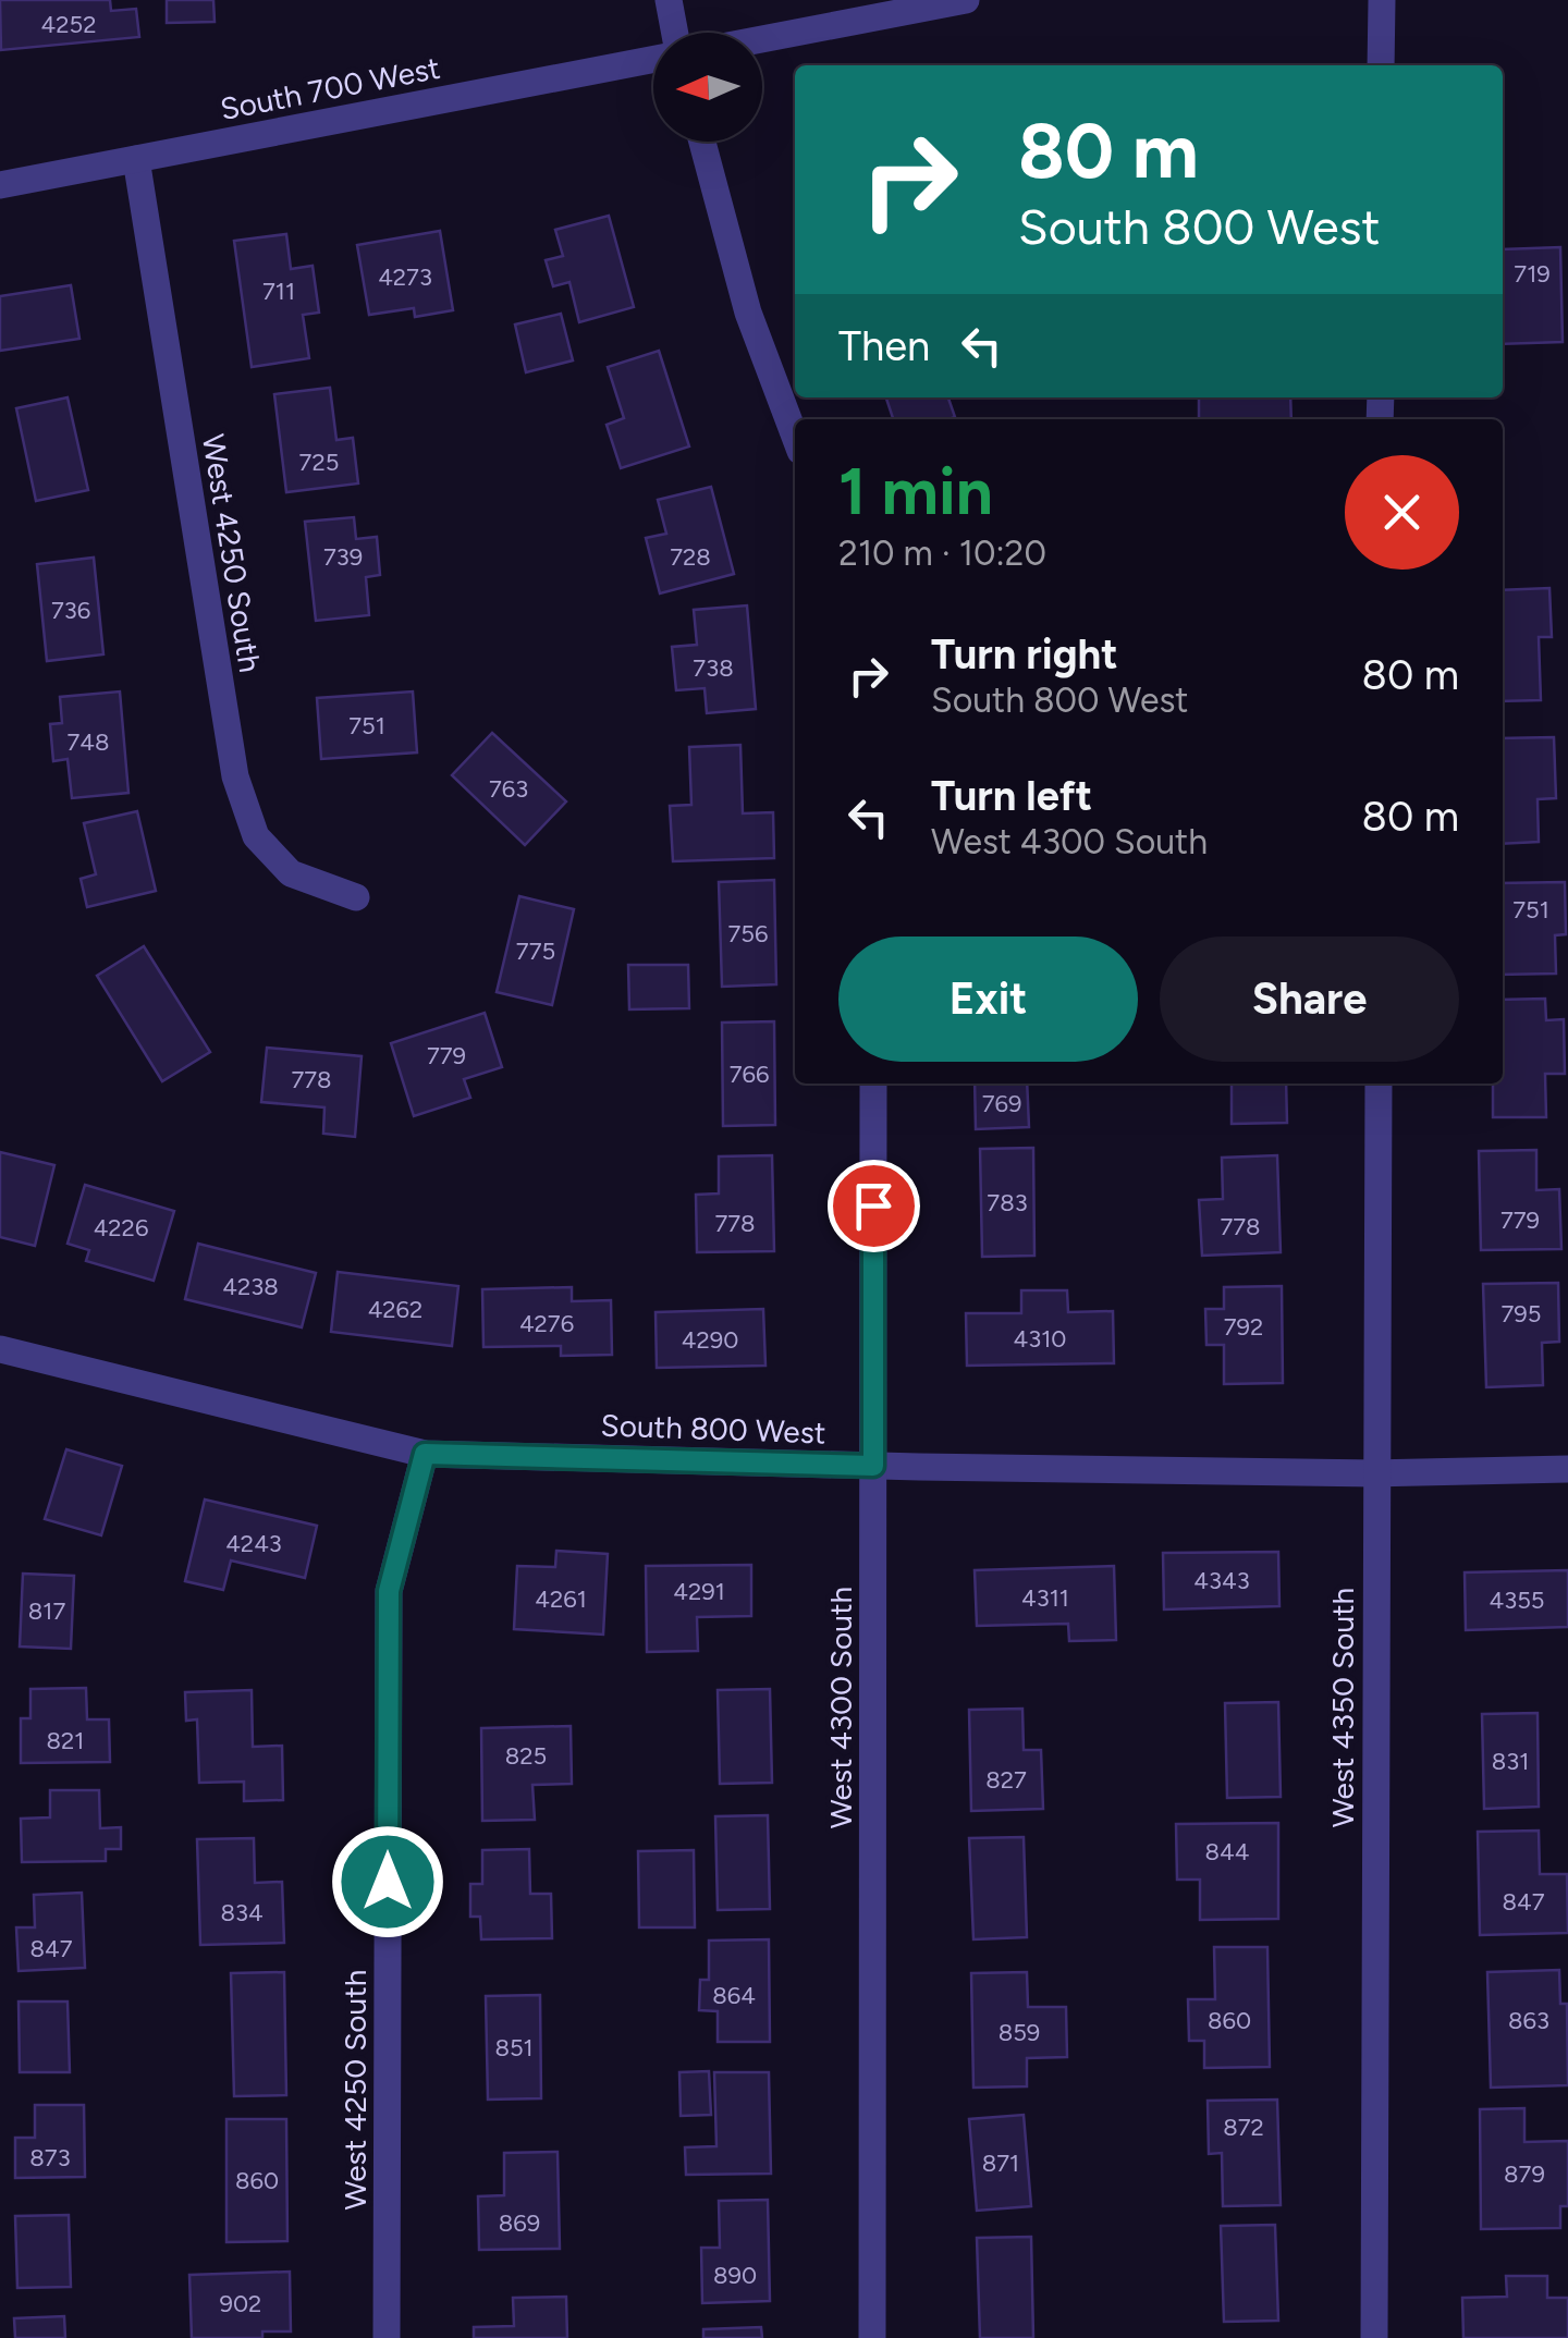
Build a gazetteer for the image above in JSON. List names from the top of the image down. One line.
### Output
{"streets":{"street":["South 700 West","West 4250 South","South 800 West","West 4300 South","West 4350 South"]},"crossings":[["South 700 West","West 4250 South"],["West 4250 South","South 800 West"],["South 800 West","West 4300 South"],["South 800 West","West 4350 South"]],"house_numbers":["4252","719","4273","711","725","739","728","736","738","751","748","763","751","756","775","779","766","778","769","783","779","778","778","4226","4238","4262","795","4276","792","4310","4290","4243","4343","4291","4311","4261","4355","817","821","825","831","827","844","847","834","847","864","860","863","859","851","872","873","871","879","860","869","890","902"],"north":"left","page":{"turn":["80 m","South 800 West"],"then":"Then","heading":["1 min","210 m · 10:20"],"list":[{"name":"Turn right","note":"South 800 West","value":"80 m"},{"name":"Turn left","note":"West 4300 South","value":"80 m"}],"buttons":["Exit","Share"]}}
